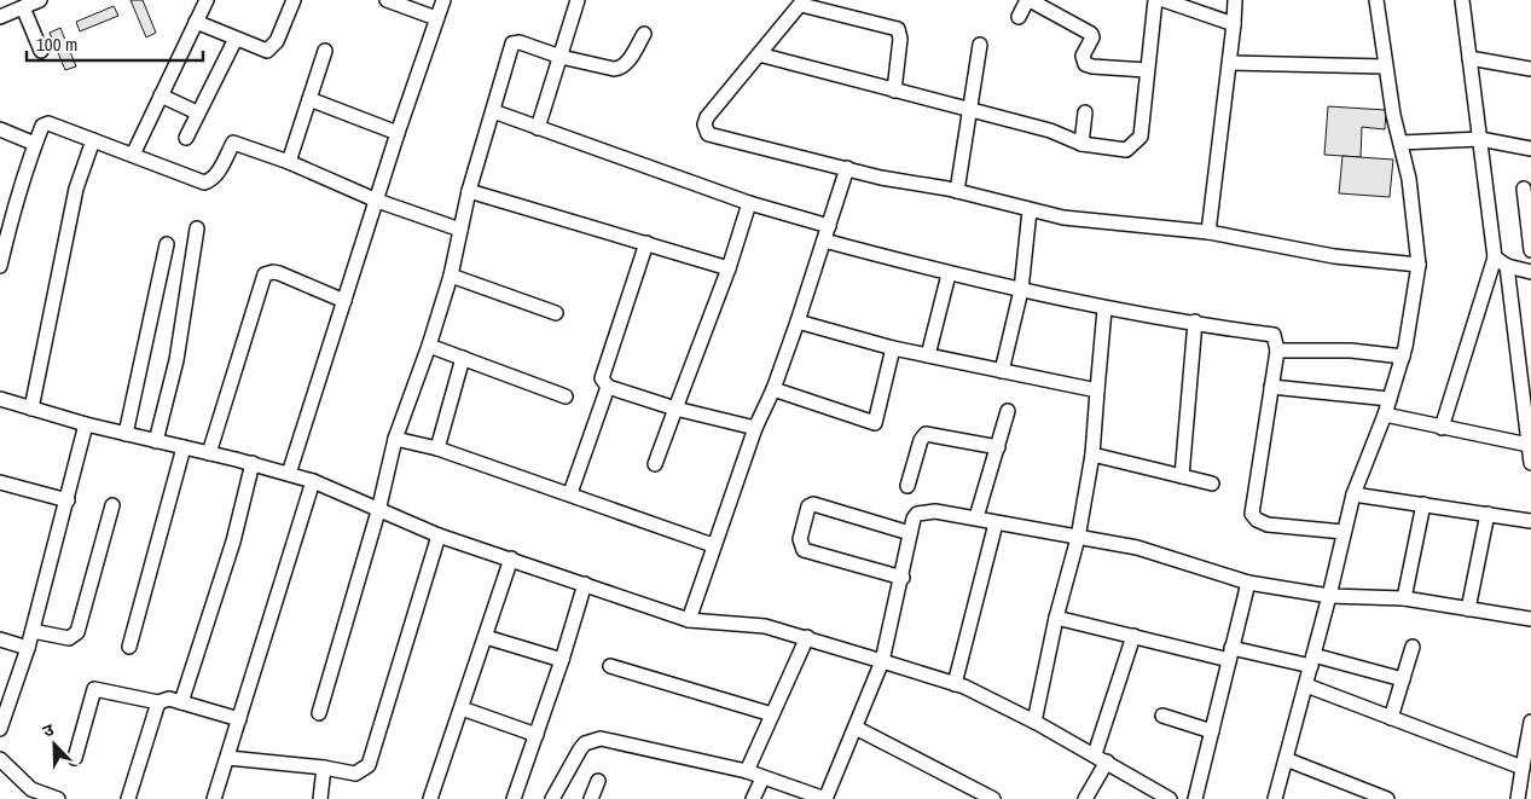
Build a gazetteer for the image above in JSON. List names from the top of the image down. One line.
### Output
{"scale_bar":"100 m","north":"top left"}
